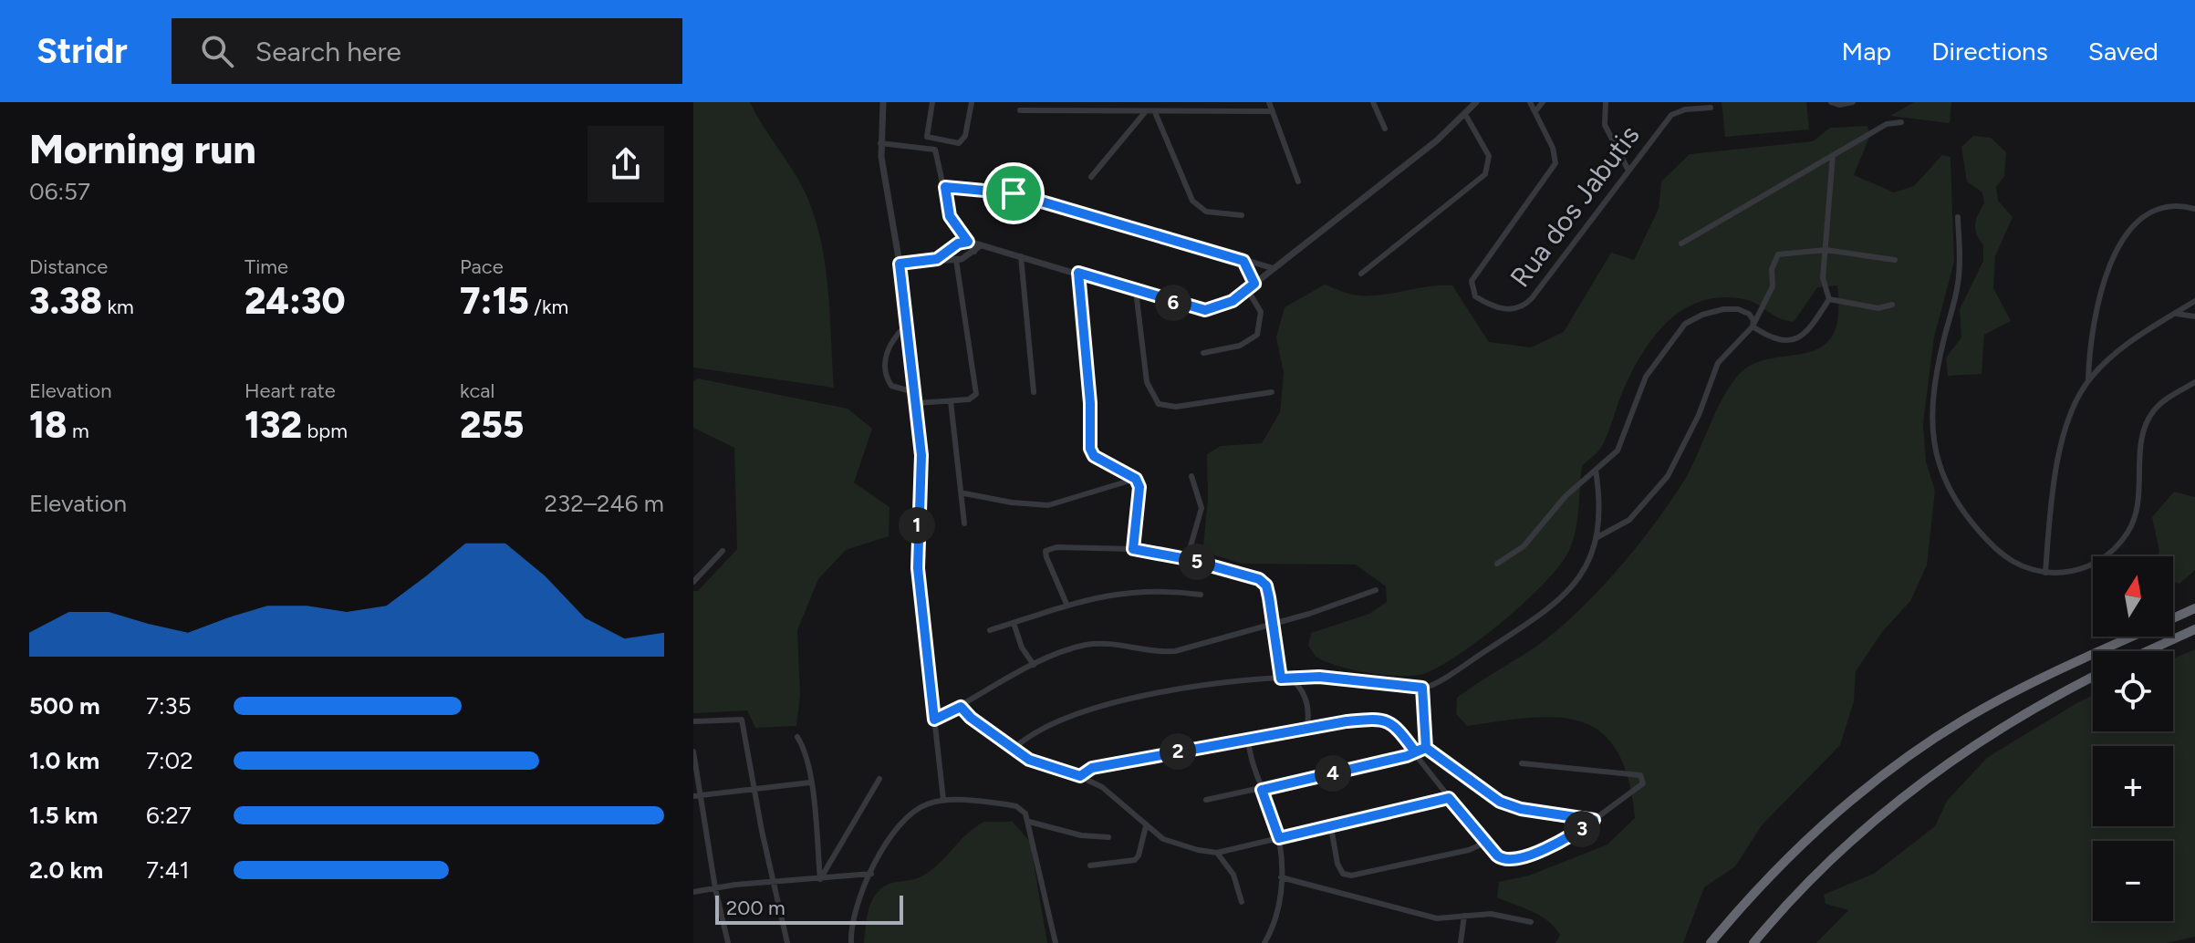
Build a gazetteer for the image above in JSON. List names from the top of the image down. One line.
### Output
{"streets":{"street":["Rua dos Jabutis"]},"scale_bar":"200 m","north":"top","page":{"header":"Stridr","search":"Search here","nav":["Map","Directions","Saved"],"heading":["Morning run","06:57"],"stats":[["Distance","3.38 km"],["Time","24:30"],["Pace","7:15 /km"],["Elevation","18 m"],["Heart rate","132 bpm"],["kcal","255"]],"pins":["6","1","5","2","4","3"],"chart":["Elevation","232–246 m"],"map_buttons":["+","−"],"list":[{"name":"500 m","note":"7:35"},{"name":"1.0 km","note":"7:02"},{"name":"1.5 km","note":"6:27"},{"name":"2.0 km","note":"7:41"}],"scale":"200 m"}}
